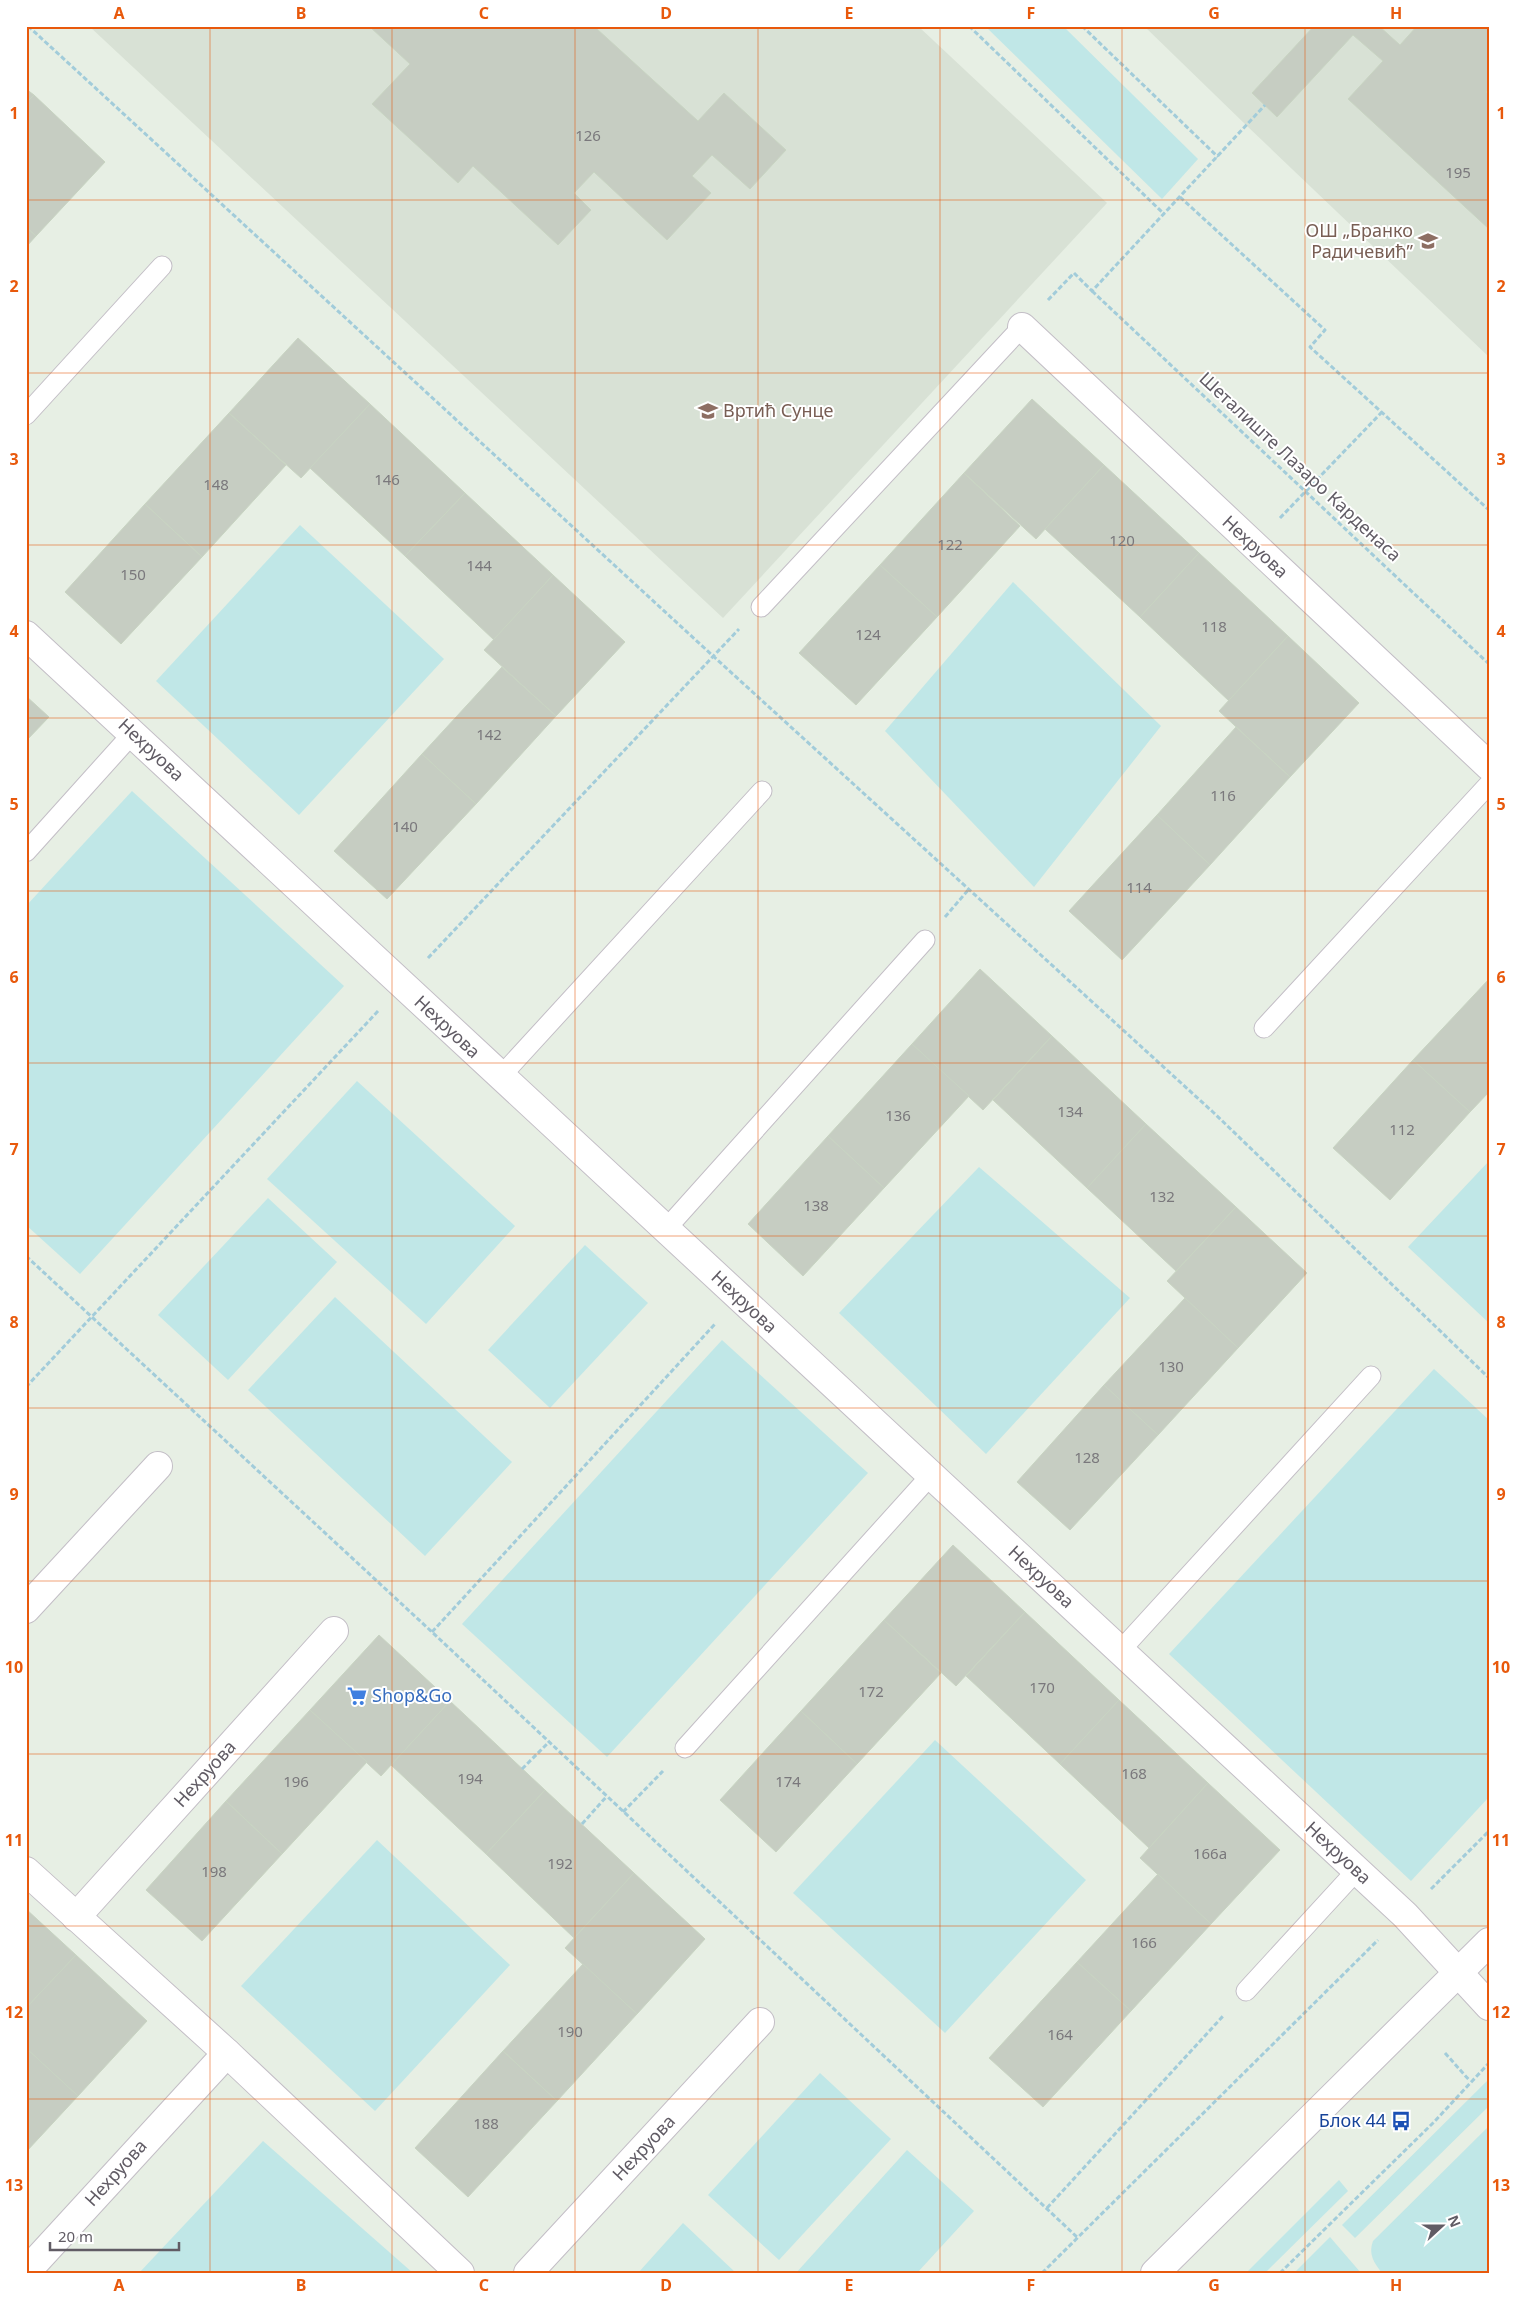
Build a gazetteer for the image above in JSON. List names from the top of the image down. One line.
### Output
{"streets":{"street":["Нехруова"],"path":["Шеталиште Лазаро Карденаса"]},"crossings":[["Шеталиште Лазаро Карденаса","Нехруова"]],"places":{"school or university":["ОШ „Бранко Радичевић”","Вртић Сунце"],"supermarket":["Shop&Go"],"bus stop":["Блок 44"]},"house_numbers":["126","195","146","148","120","122","144","150","118","124","142","116","140","114","134","136","112","132","138","130","128","170","172","168","194","196","174","166a","192","198","166","190","164","188"],"scale_bar":"20 m","north":"right","grid":{"columns":["A","B","C","D","E","F","G","H"],"rows":["1","2","3","4","5","6","7","8","9","10","11","12","13"]}}
